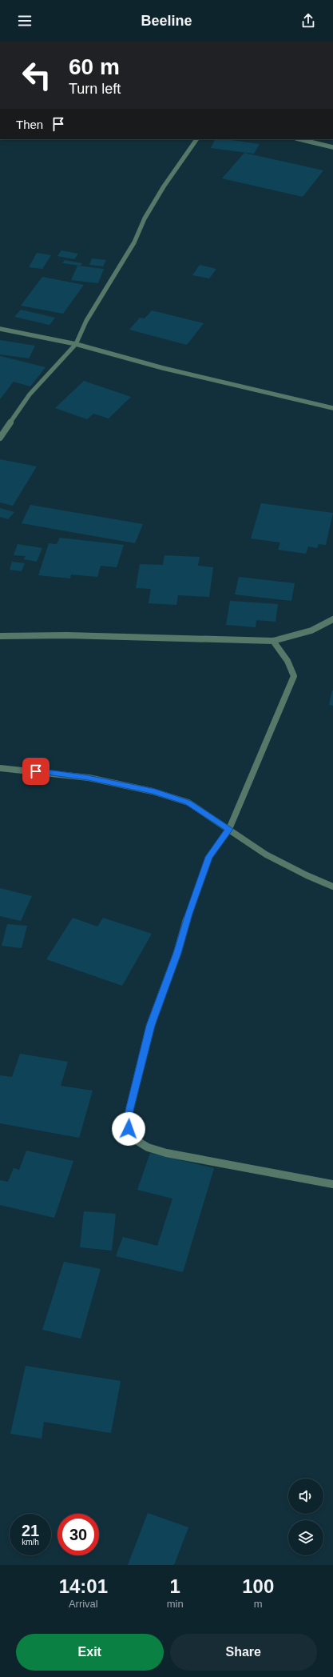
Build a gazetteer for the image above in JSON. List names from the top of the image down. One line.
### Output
{"page":{"header":"Beeline","turn":["60 m","Turn left"],"then":"Then","speed":"21 km/h","limit":"30","eta":["14:01","Arrival","1","min","100","m"],"buttons":["Exit","Share"]}}
